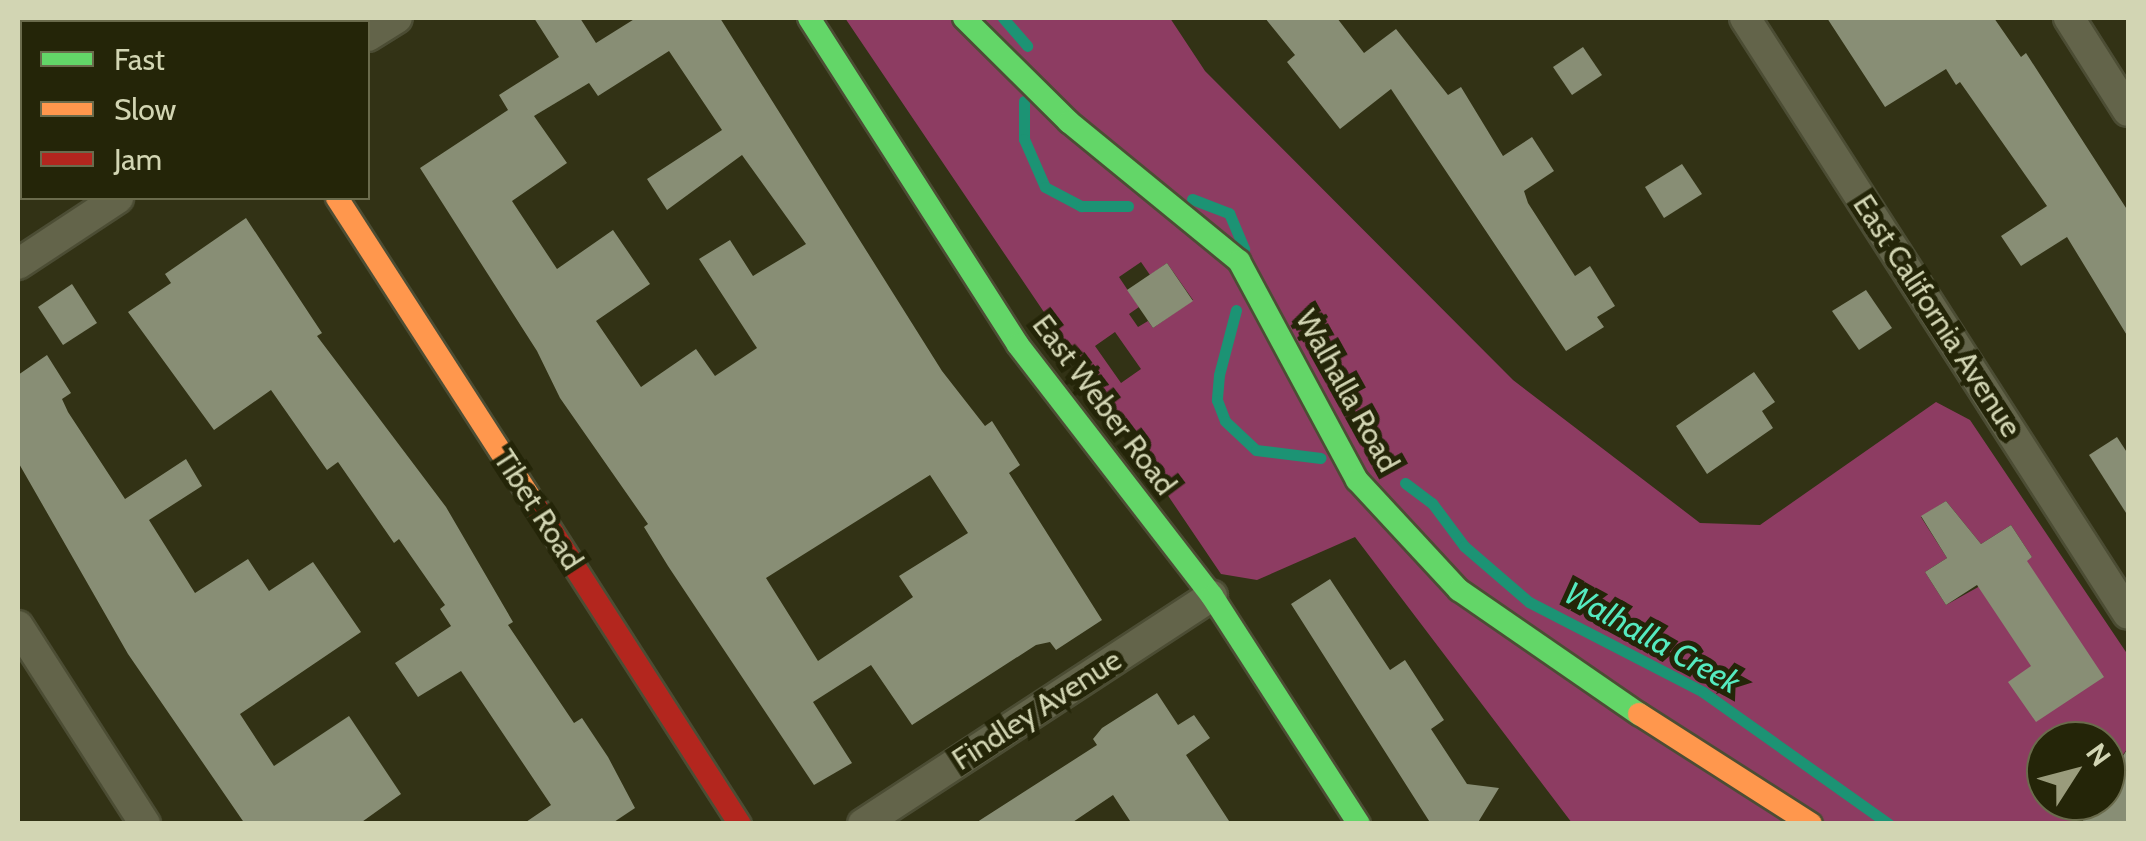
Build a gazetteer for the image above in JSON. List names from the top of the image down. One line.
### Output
{"streets":{"street":["East California Avenue","Walhalla Road","East Weber Road","Tibet Road","Findley Avenue"]},"crossings":[["East Weber Road","Findley Avenue"]],"water":["Walhalla Creek"],"legend":["Fast","Slow","Jam"],"north":"top right"}
